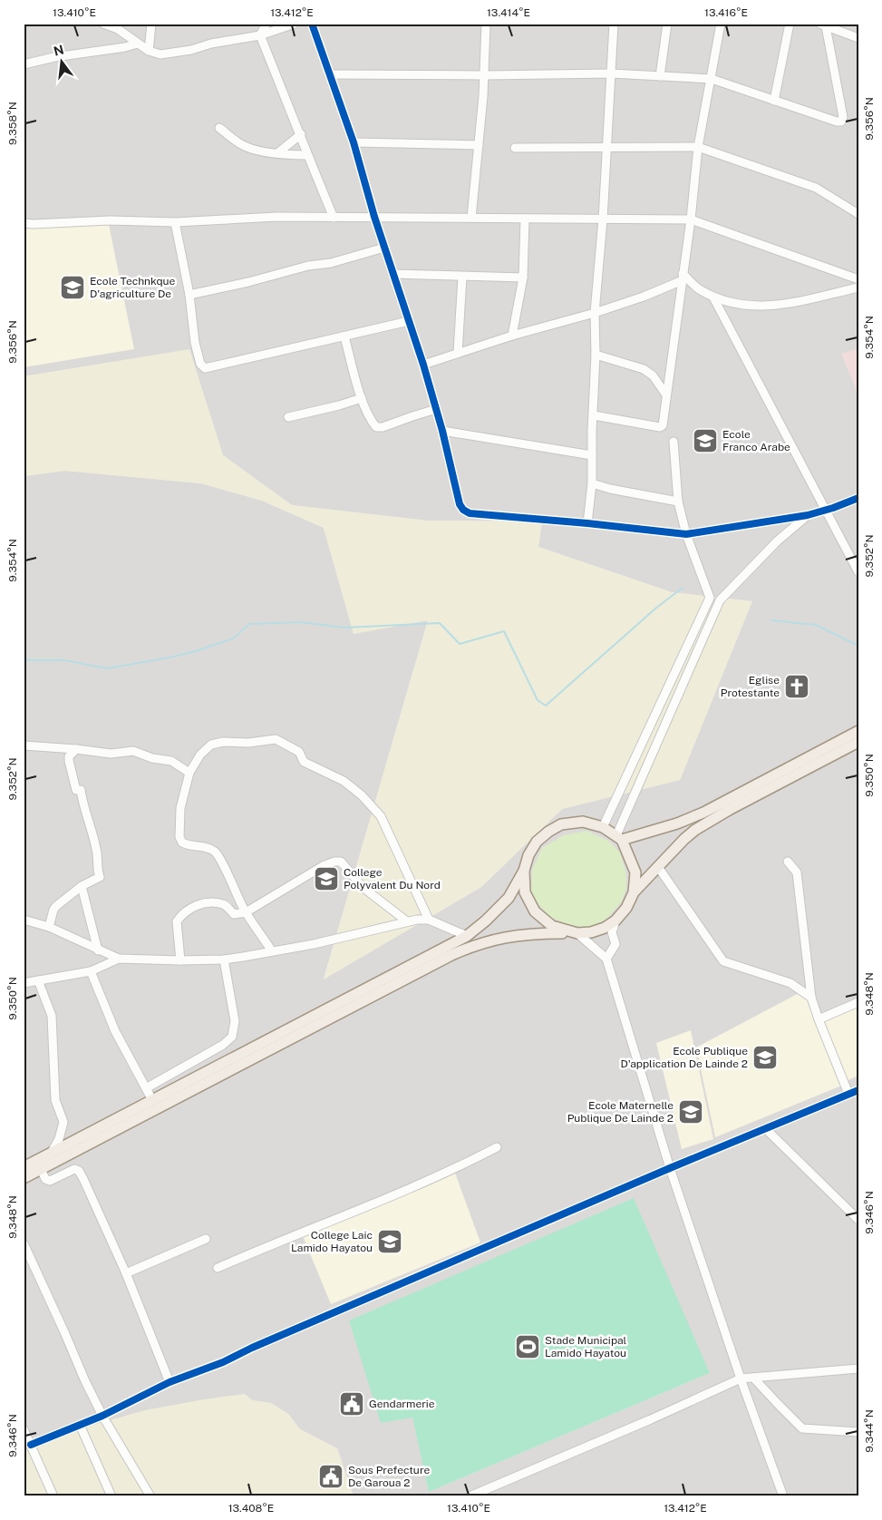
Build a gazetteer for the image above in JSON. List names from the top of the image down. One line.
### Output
{"places":{"school or university":["Ecole Technkque D'agriculture De","Ecole Franco Arabe","College Polyvalent Du Nord","Ecole Publique D'application De Lainde 2","Ecole Maternelle Publique De Lainde 2","College Laic Lamido Hayatou"],"church":["Eglise Protestante"],"sports":["Stade Municipal Lamido Hayatou"],"public building":["Gendarmerie","Sous Prefecture De Garoua 2"]},"north":"top","coordinates":["13.410°E","13.412°E","13.414°E","13.416°E","9.356°N","9.358°N","9.354°N","9.352°N","9.350°N","9.348°N","9.346°N","9.344°N","13.408°E"]}
